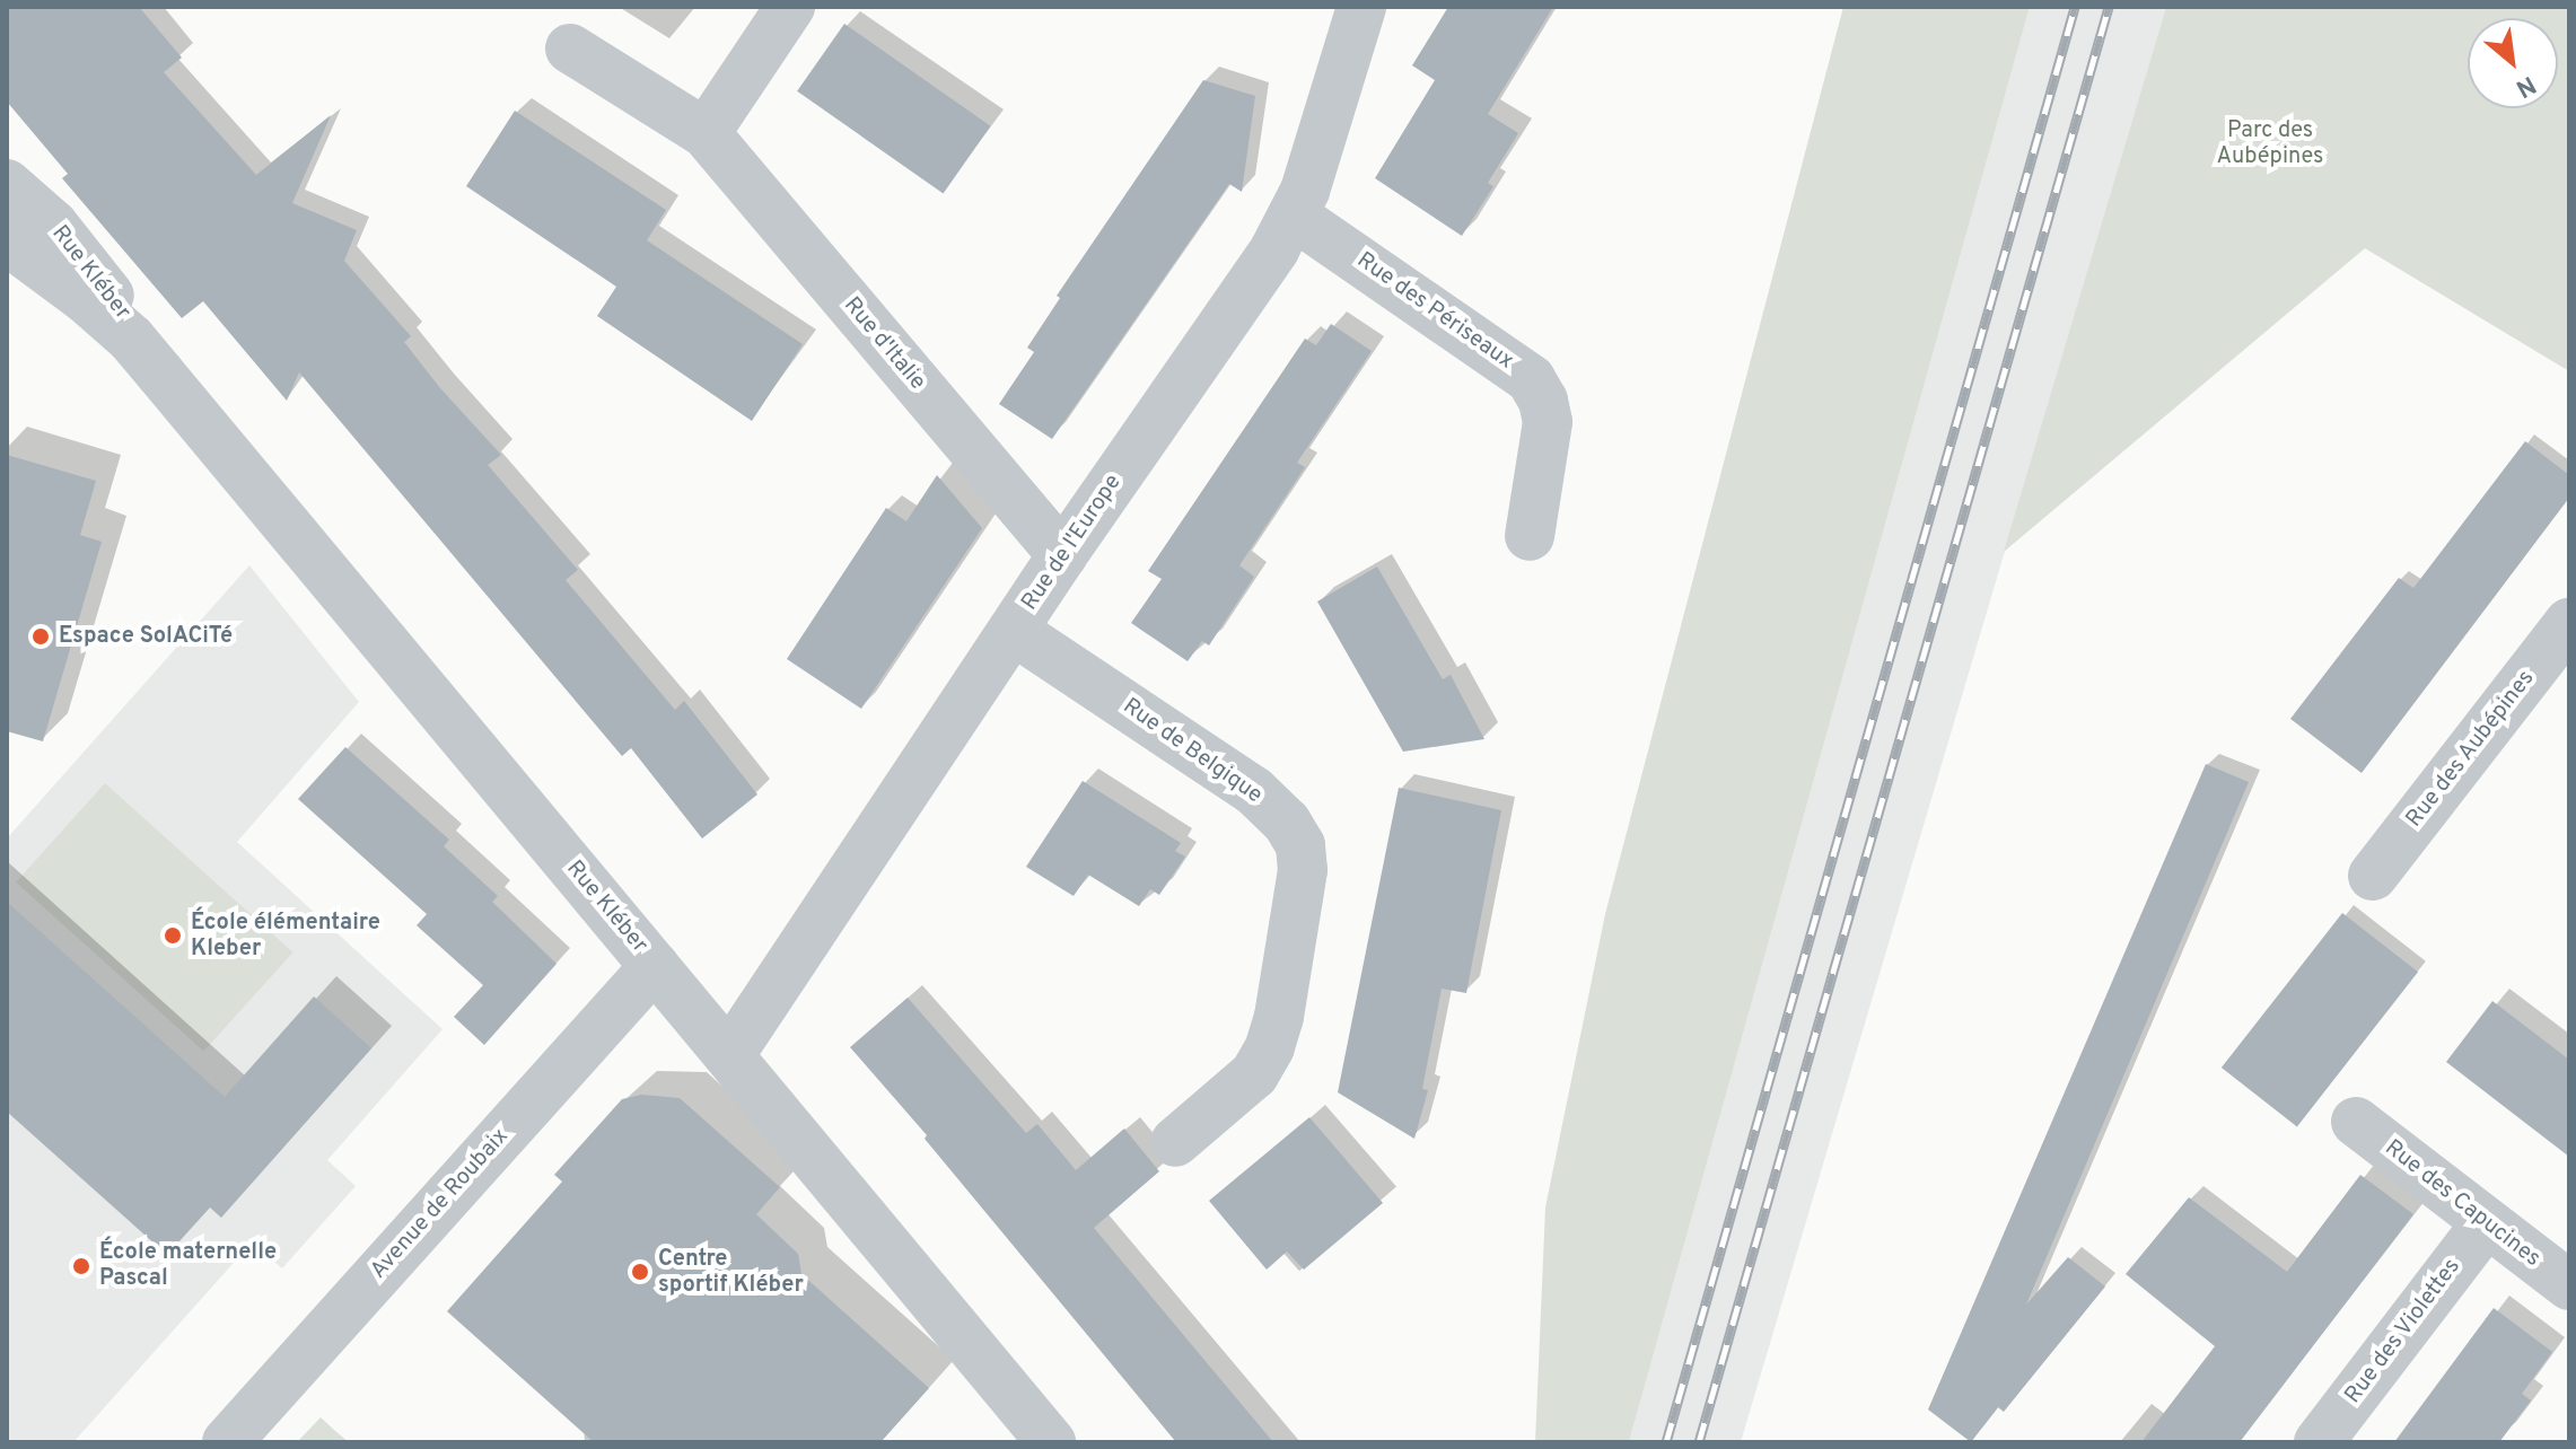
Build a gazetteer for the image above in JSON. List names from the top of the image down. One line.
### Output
{"streets":{"street":["Rue Kléber","Rue des Périseaux","Rue d'Italie","Rue de l'Europe","Rue des Aubépines","Rue de Belgique","Avenue de Roubaix","Rue des Capucines","Rue des Violettes"]},"crossings":[["Rue Kléber","Rue de l'Europe"],["Rue Kléber","Avenue de Roubaix"],["Rue des Périseaux","Rue de l'Europe"],["Rue d'Italie","Rue de l'Europe"],["Rue de l'Europe","Rue de Belgique"],["Rue des Capucines","Rue des Violettes"]],"parks":["Parc des Aubépines"],"places":["Espace SolACiTé","École élémentaire Kleber","École maternelle Pascal","Centre sportif Kléber"],"north":"bottom right"}
